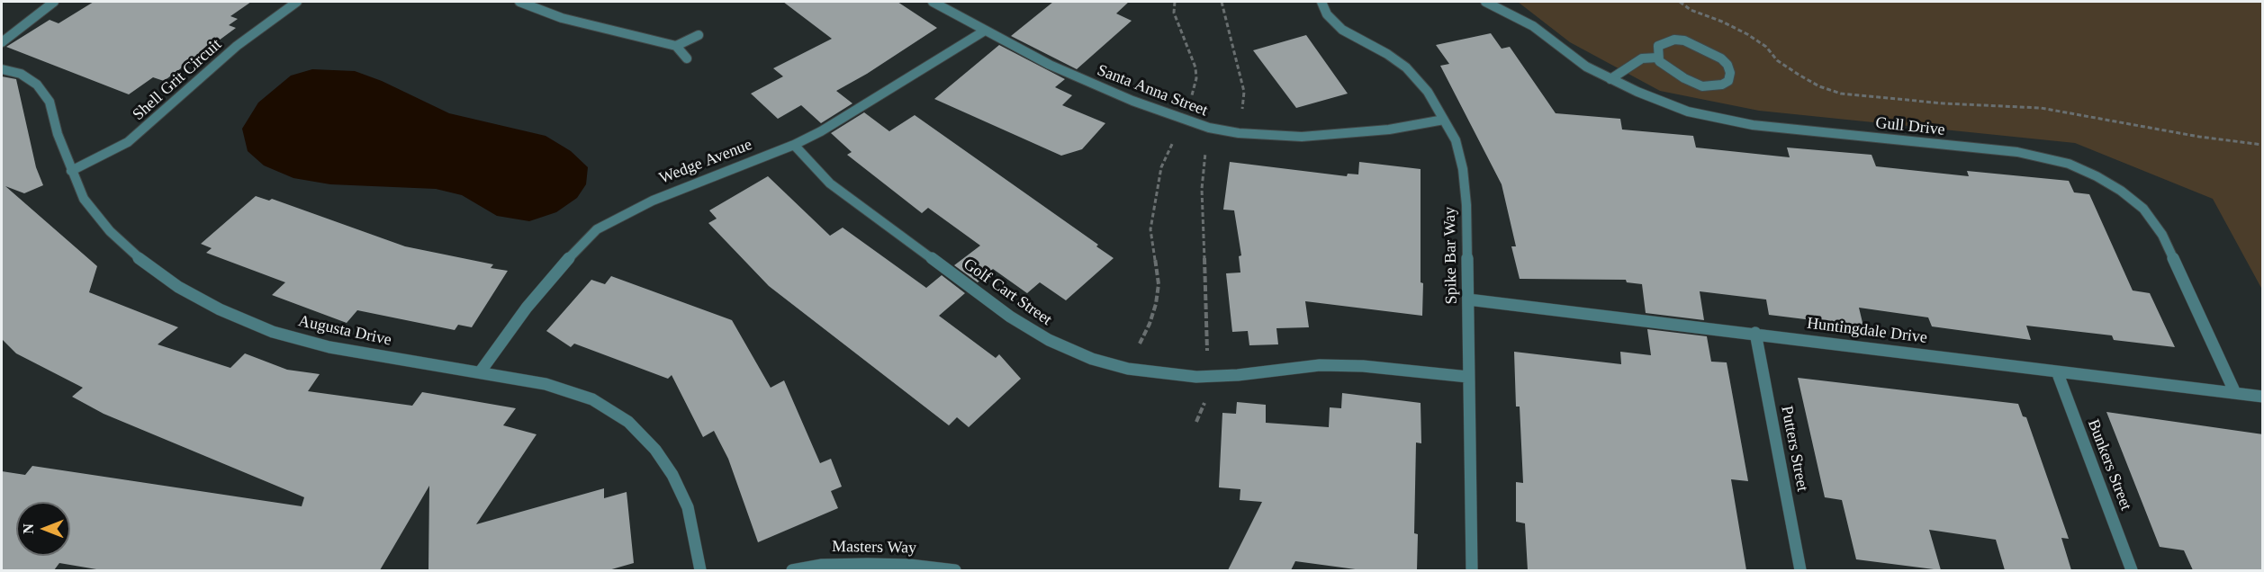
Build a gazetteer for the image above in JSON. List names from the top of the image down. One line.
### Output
{"streets":{"street":["Shell Grit Circuit","Santa Anna Street","Gull Drive","Wedge Avenue","Spike Bar Way","Golf Cart Street","Augusta Drive","Huntingdale Drive","Putters Street","Bunkers Street","Masters Way"]},"crossings":[["Shell Grit Circuit","Augusta Drive"],["Santa Anna Street","Wedge Avenue"],["Santa Anna Street","Spike Bar Way"],["Gull Drive","Huntingdale Drive"],["Wedge Avenue","Golf Cart Street"],["Wedge Avenue","Augusta Drive"],["Spike Bar Way","Golf Cart Street"],["Spike Bar Way","Huntingdale Drive"],["Huntingdale Drive","Putters Street"],["Huntingdale Drive","Bunkers Street"]],"north":"left"}
